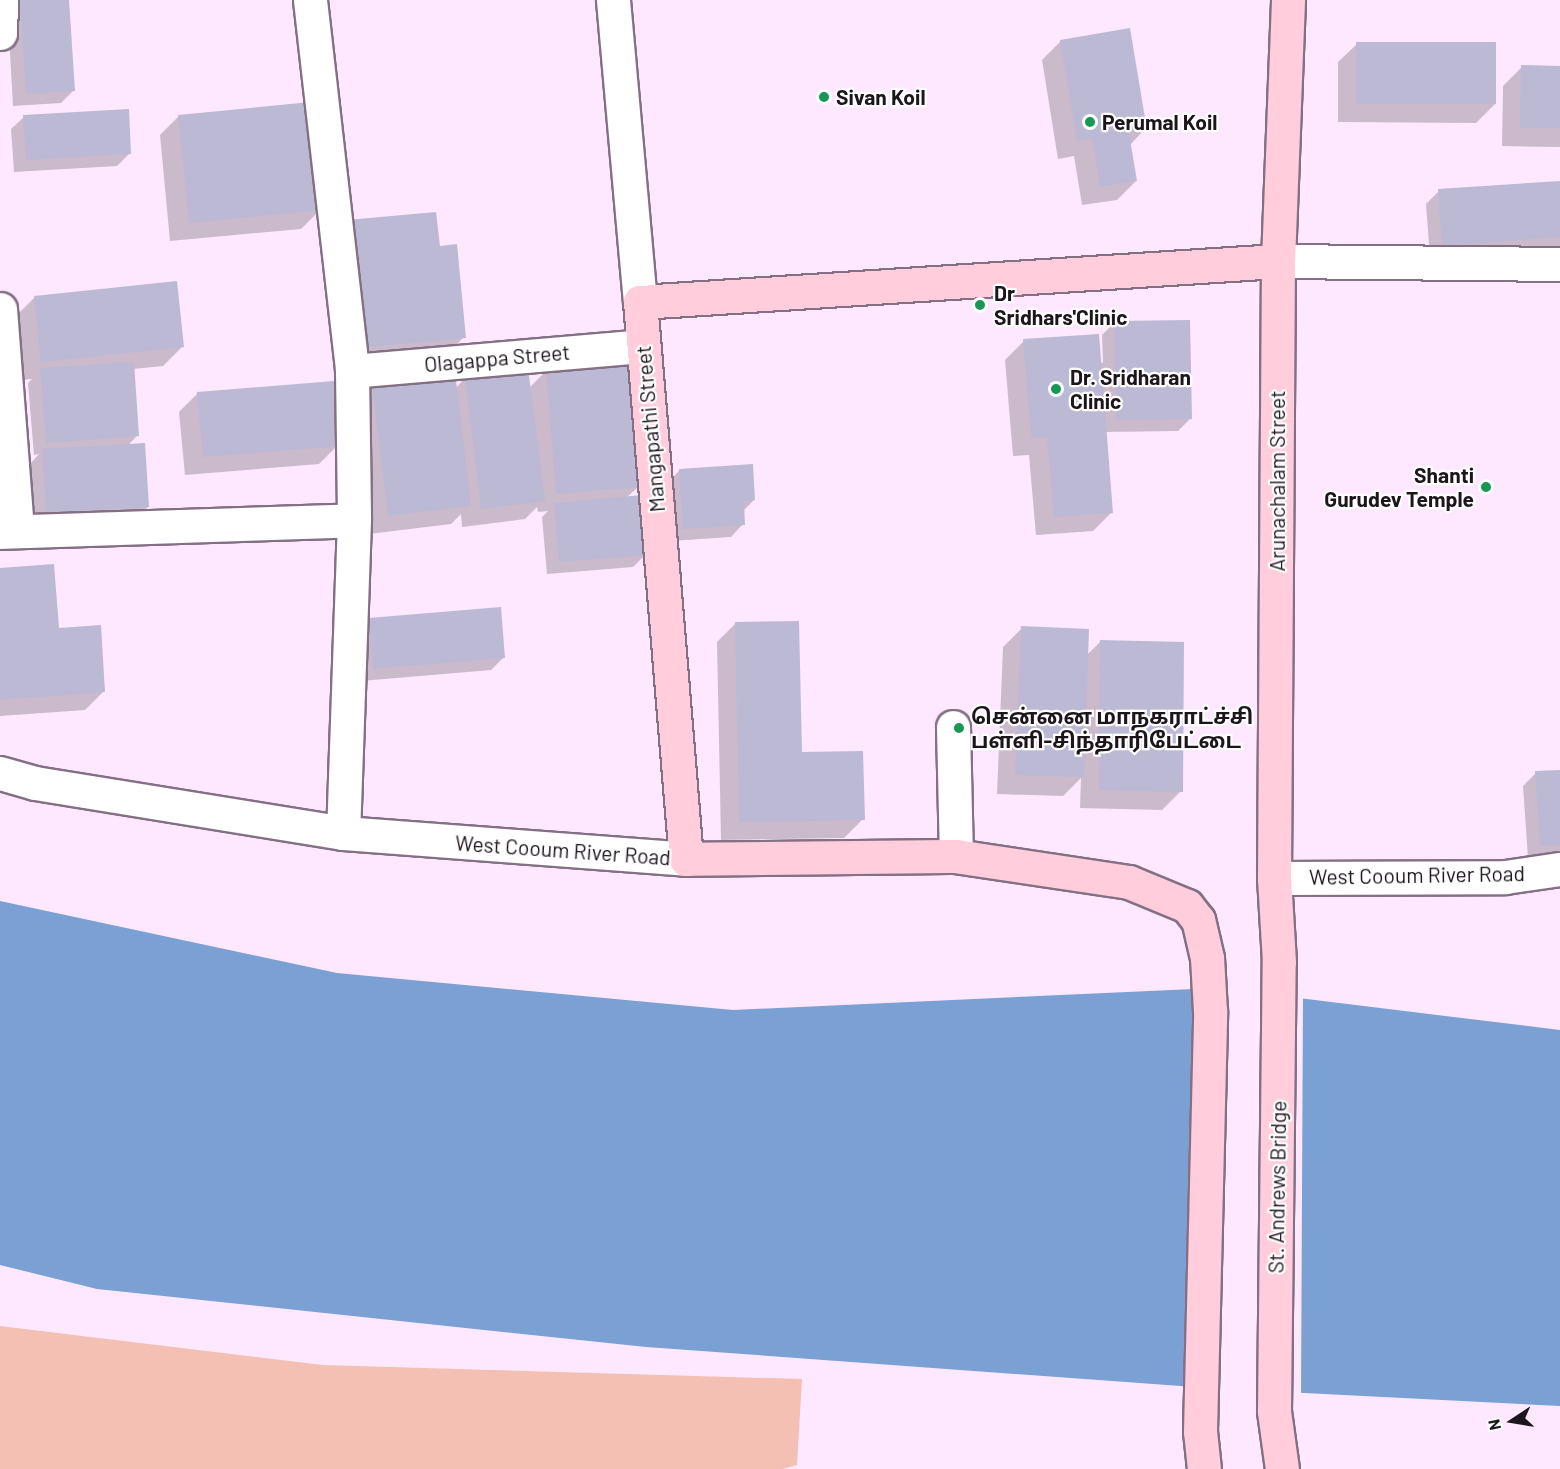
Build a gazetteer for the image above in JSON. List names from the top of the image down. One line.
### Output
{"streets":{"main road":["Mangapathi Street","Arunachalam Street","West Cooum River Road","St. Andrews Bridge"],"street":["Olagappa Street"]},"crossings":[["Olagappa Street","Mangapathi Street"],["Mangapathi Street","West Cooum River Road"],["Arunachalam Street","West Cooum River Road"],["Arunachalam Street","St. Andrews Bridge"]],"places":["Sivan Koil","Perumal Koil","Dr Sridhars'Clinic","Dr. Sridharan Clinic","Shanti Gurudev Temple","சென்னை மாநகராட்ச்சி பள்ளி-சிந்தாரிபேட்டை"],"north":"left"}
